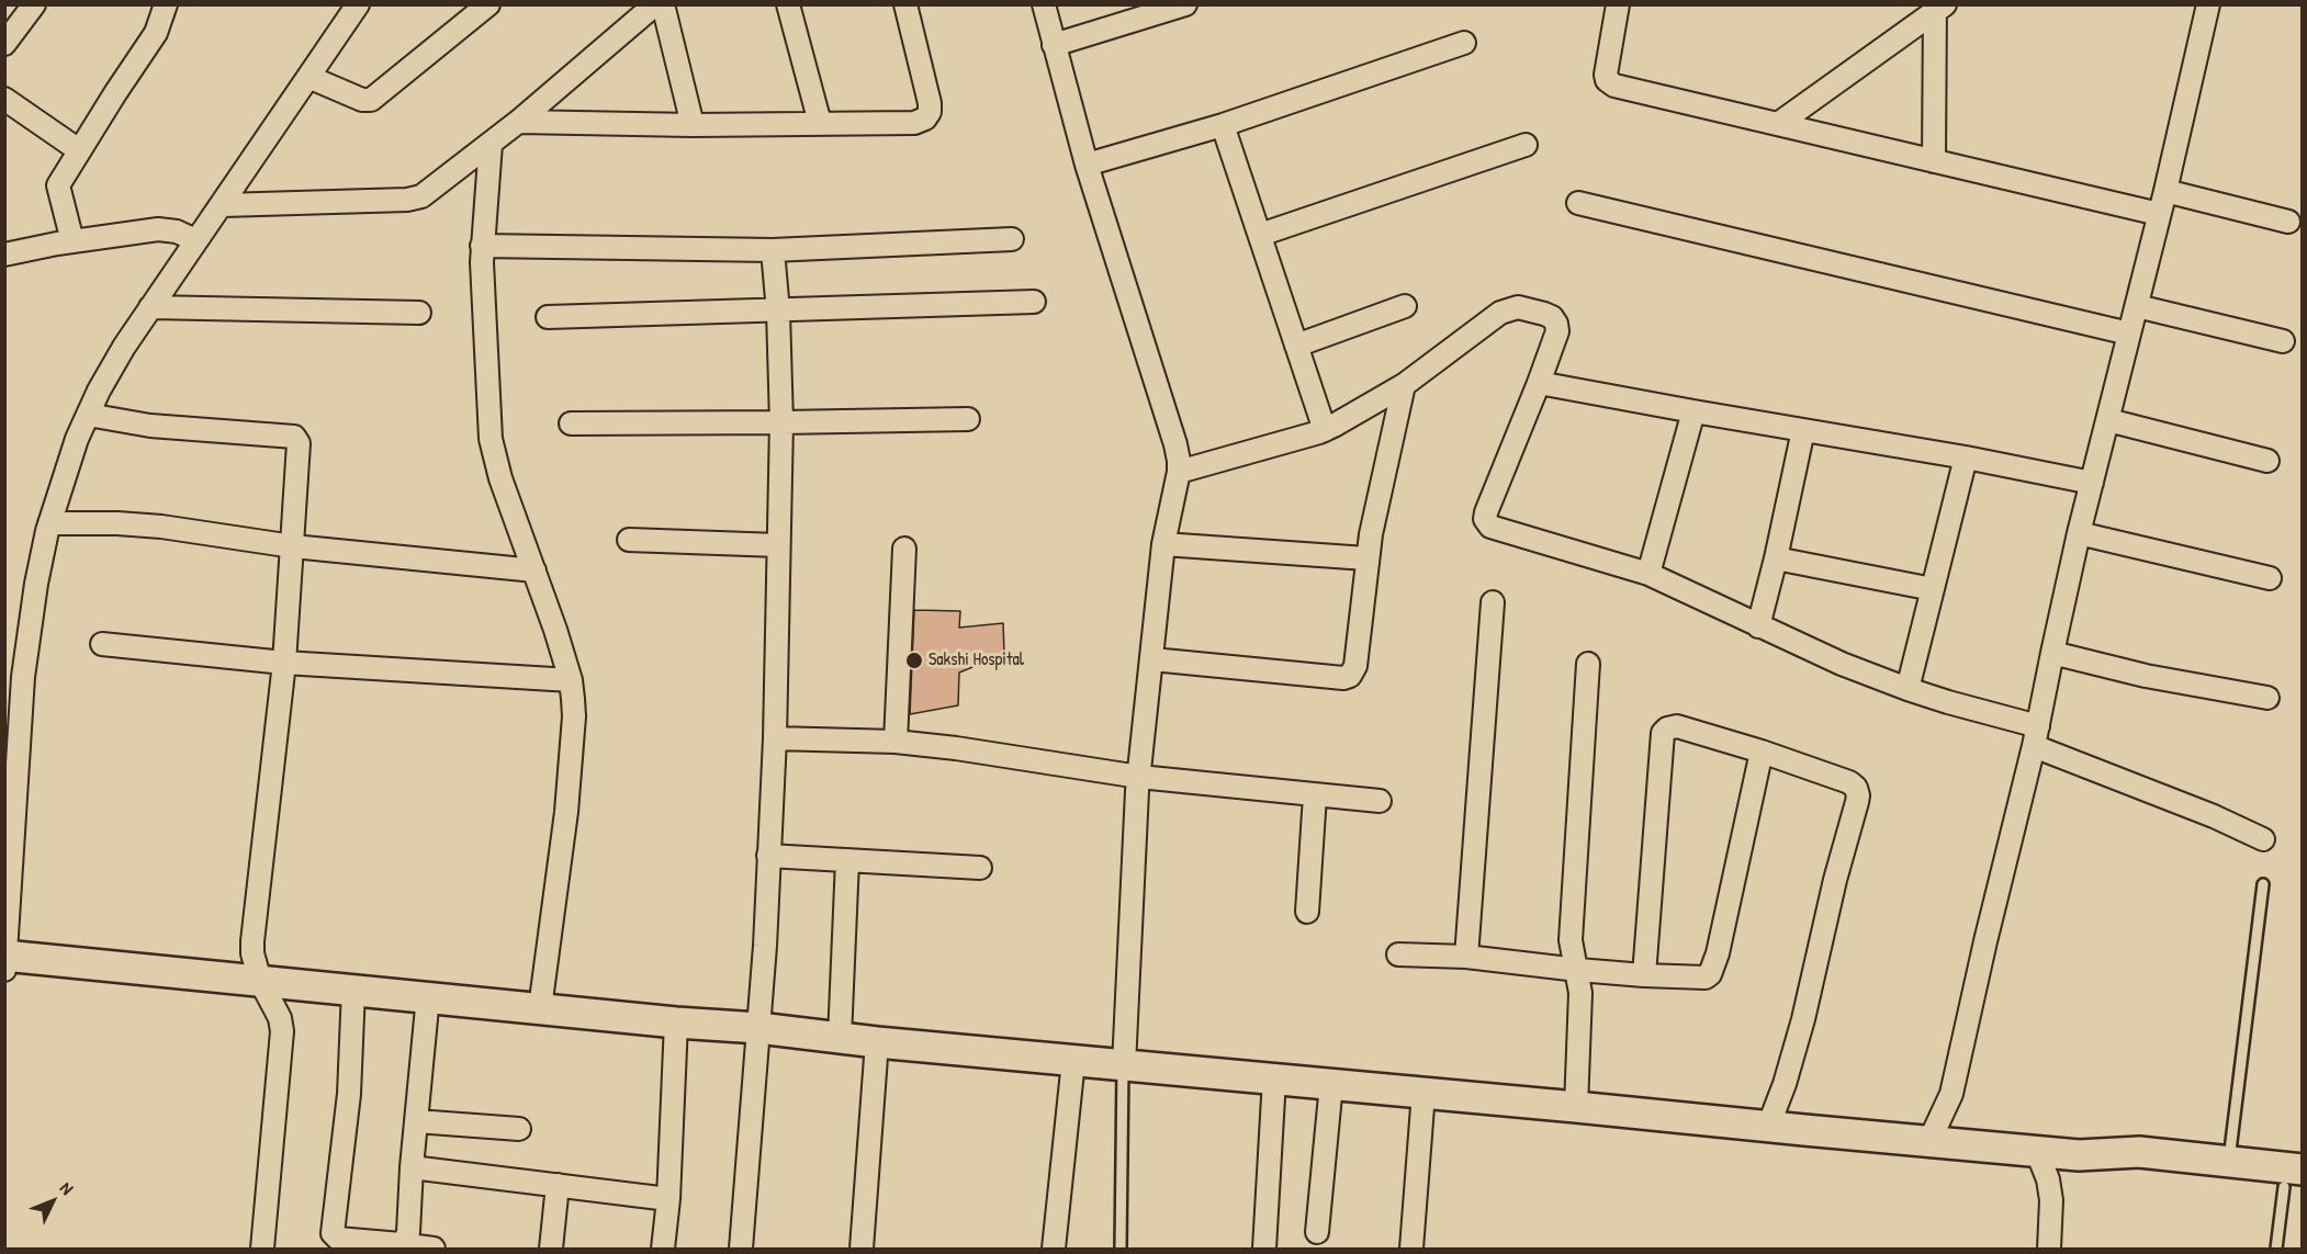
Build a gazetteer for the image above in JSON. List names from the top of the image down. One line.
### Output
{"places":["Sakshi Hospital"],"north":"top right"}
